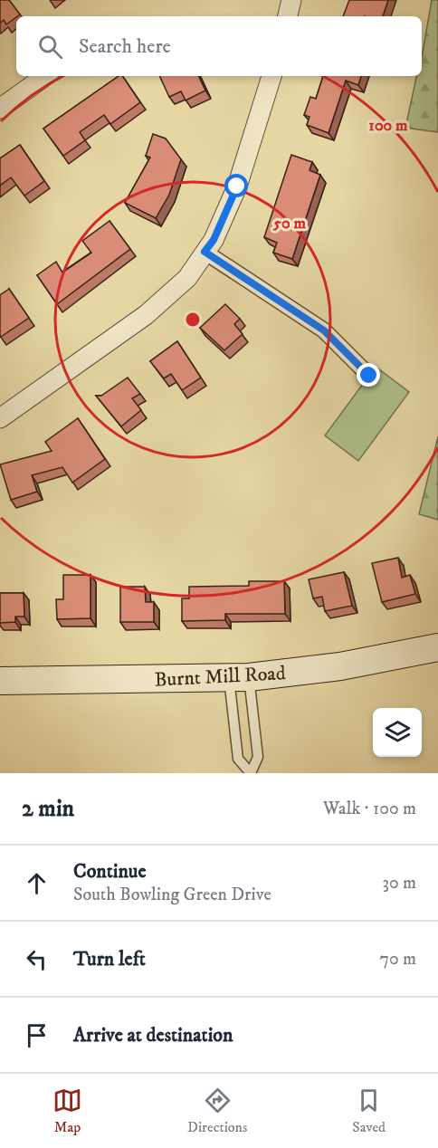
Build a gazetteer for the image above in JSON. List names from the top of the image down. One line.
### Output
{"streets":{"main road":["Burnt Mill Road"]},"page":{"search":"Search here","heading":["2 min","Walk · 100 m"],"list":[["Continue","South Bowling Green Drive","30 m"],["Turn left","70 m"],"Arrive at destination"],"nav":["Map","Directions","Saved"]},"rings":["100 m","50 m"]}
